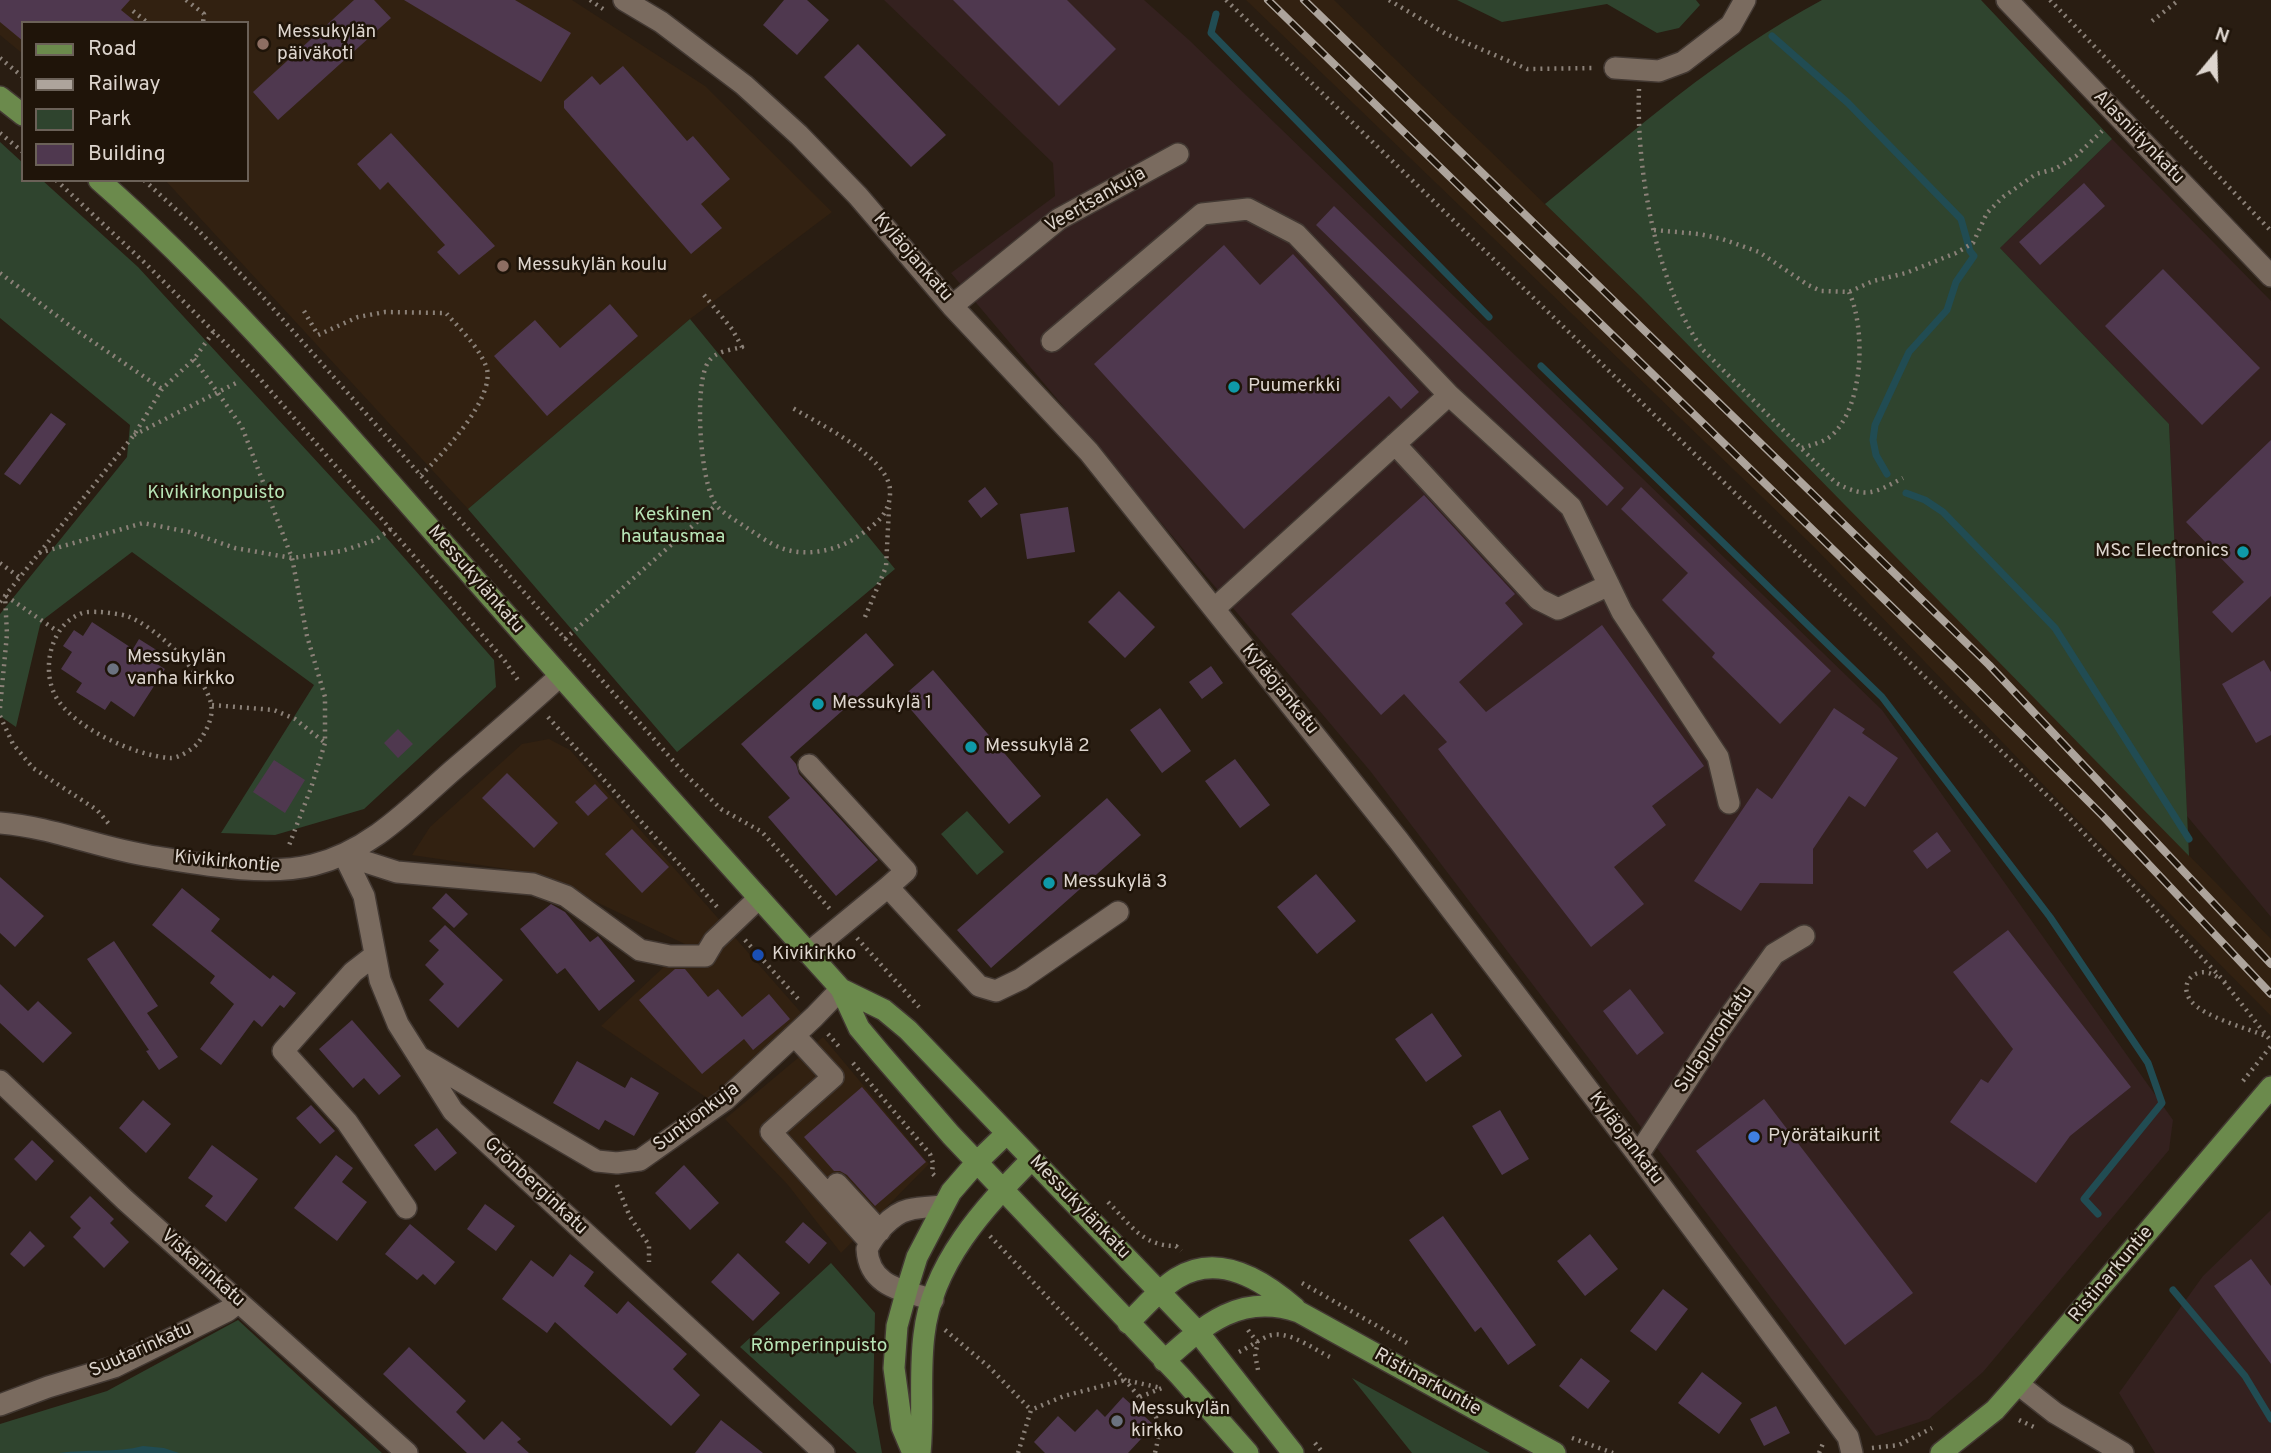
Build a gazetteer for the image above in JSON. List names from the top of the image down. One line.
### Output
{"streets":{"main road":["Messukylänkatu","Ristinarkuntie"],"street":["Alasniitynkatu","Veertsankuja","Kyläojankatu","Kivikirkontie","Sulapuronkatu","Suntionkuja","Grönberginkatu","Viskarinkatu","Suutarinkatu"]},"crossings":[["Veertsankuja","Kyläojankatu"],["Kyläojankatu","Sulapuronkatu"],["Messukylänkatu","Kivikirkontie"],["Messukylänkatu","Suntionkuja"],["Messukylänkatu","Ristinarkuntie"],["Kivikirkontie","Grönberginkatu"],["Viskarinkatu","Suutarinkatu"]],"parks":["Kivikirkonpuisto","Keskinen hautausmaa","Römperinpuisto"],"places":["Messukylän päiväkoti","Messukylän koulu","Puumerkki","MSc Electronics","Messukylän vanha kirkko","Messukylä 1","Messukylä 2","Messukylä 3","Kivikirkko","Pyörätaikurit","Messukylän kirkko"],"legend":["Road","Railway","Park","Building"],"north":"top"}
